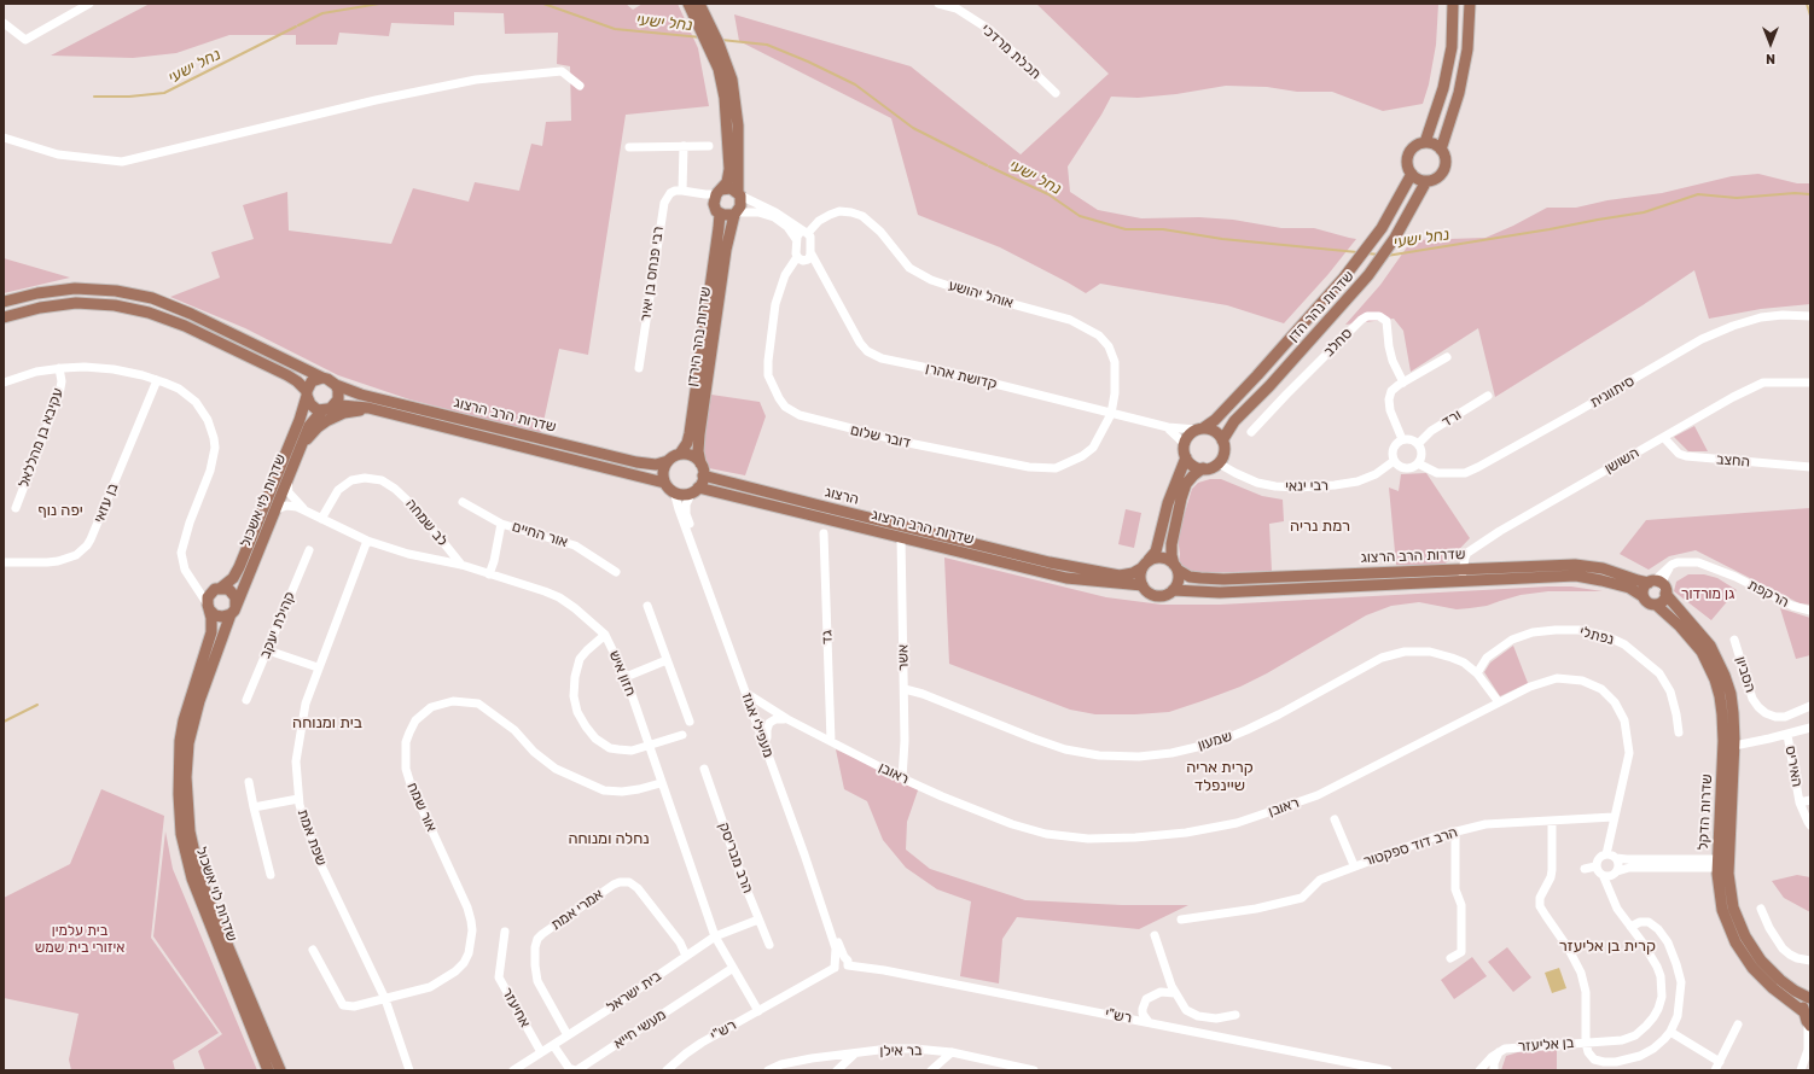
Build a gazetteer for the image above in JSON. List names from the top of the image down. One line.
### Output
{"streets":{"main road":["שדרות נהר הדן","שדרות נהר הירדן","שדרות הרב הרצוג","הרצוג","שדרות לוי אשכול","שדרות הדקל"],"street":["תכלת מרדכי","רבי פנחס בן יאיר","אוהל יהושע","סחלב","קדושת אהרן","סיתוונית","ורד","דובר שלום","עקיבא בן מהללאל","השושן","החצב","רבי ינאי","בן עזאי","לב שמחה","אור החיים","הרקפת","קהילת יעקב","נפתלי","גד","אשר","חזון איש","הסביון","מעפילי אגוז","שמעון","האיריס","ראובן","אור שמח","שפת אמת","הרב דוד ספקטור","הרב מבריסק","אמרי אמת","בית ישראל","אחיעזר","רש\"י","מעשי חייא","בן אליעזר","בר אילן"]},"crossings":[["אוהל יהושע","קדושת אהרן"],["אוהל יהושע","דובר שלום"],["שדרות נהר הדן","קדושת אהרן"],["שדרות נהר הדן","רבי ינאי"],["שדרות נהר הירדן","שדרות הרב הרצוג"],["שדרות נהר הירדן","הרצוג"],["שדרות נהר הירדן","מעפילי אגוז"],["קדושת אהרן","דובר שלום"],["קדושת אהרן","רבי ינאי"],["סיתוונית","ורד"],["סיתוונית","רבי ינאי"],["שדרות הרב הרצוג","השושן"],["שדרות הרב הרצוג","הרצוג"],["שדרות הרב הרצוג","שדרות לוי אשכול"],["שדרות הרב הרצוג","אשר"],["שדרות הרב הרצוג","מעפילי אגוז"],["שדרות הרב הרצוג","שדרות הדקל"],["ורד","רבי ינאי"],["השושן","החצב"],["הרצוג","מעפילי אגוז"],["שדרות לוי אשכול","חזון איש"],["לב שמחה","חזון איש"],["נפתלי","שמעון"],["גד","ראובן"],["אשר","שמעון"],["אשר","ראובן"],["חזון איש","אור שמח"],["חזון איש","שפת אמת"],["חזון איש","בית ישראל"],["חזון איש","רש\"י"],["חזון איש","מעשי חייא"],["מעפילי אגוז","ראובן"],["מעפילי אגוז","רש\"י"],["שמעון","ראובן"],["ראובן","הרב דוד ספקטור"],["ראובן","בן אליעזר"],["אור שמח","שפת אמת"],["הרב מבריסק","בית ישראל"],["אמרי אמת","בית ישראל"],["בית ישראל","אחיעזר"],["בית ישראל","מעשי חייא"]],"districts":["יפה נוף","רמת נריה","בית ומנוחה","קרית אריה שיינפלד","נחלה ומנוחה","קרית בן אליעזר"],"water":["נחל ישעי"],"parks":["גן מורדוך","בית עלמין איזורי בית שמש"],"north":"bottom"}
